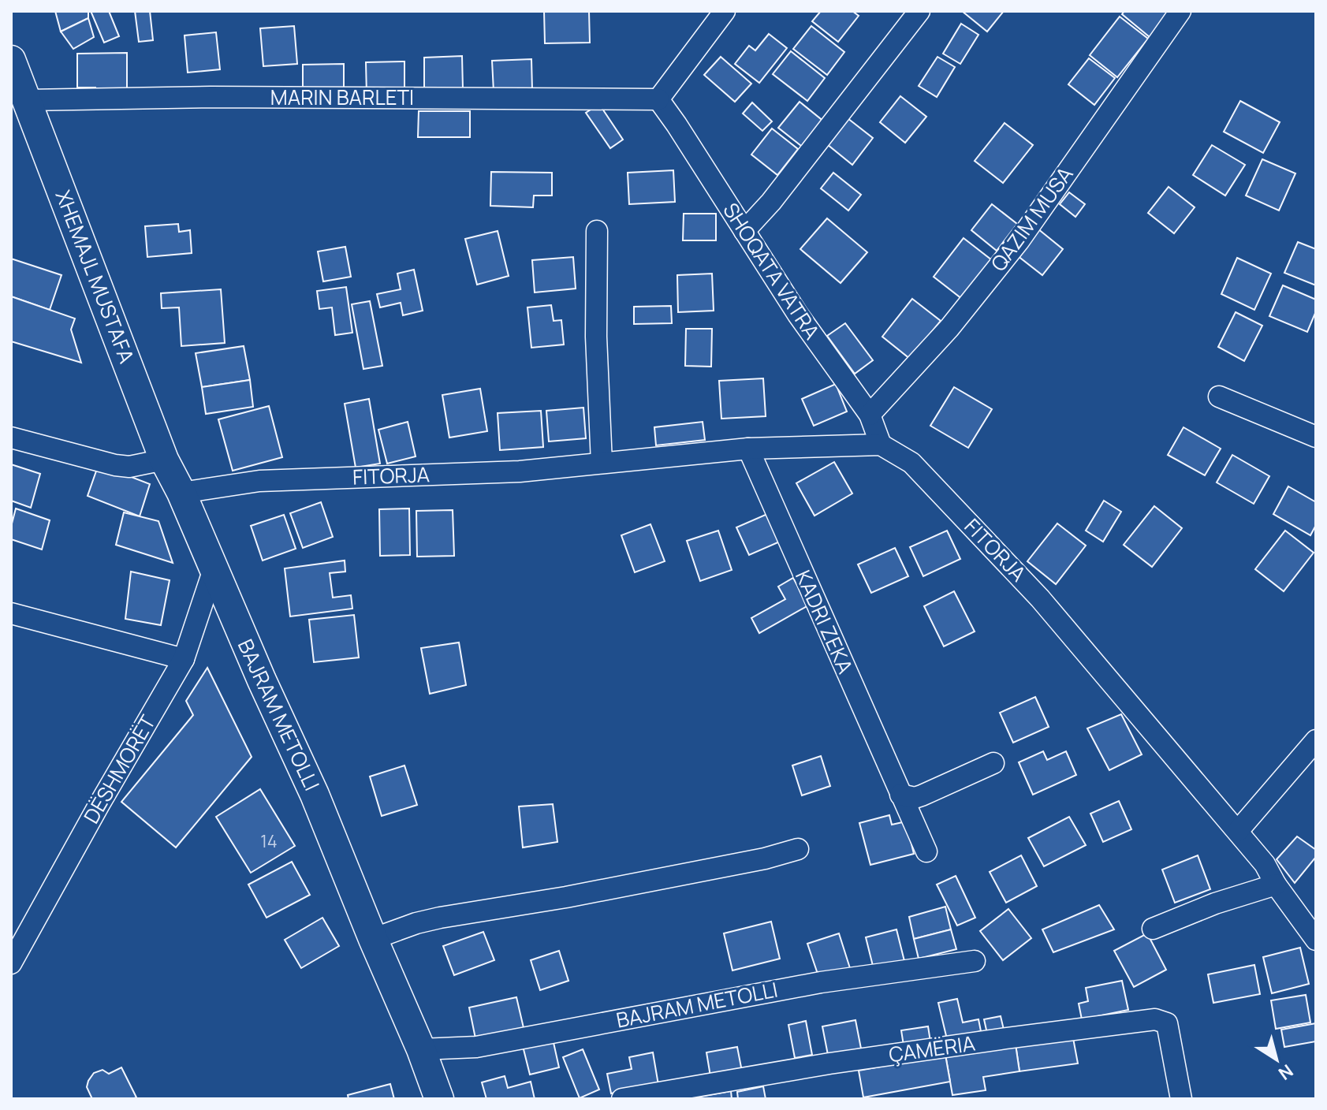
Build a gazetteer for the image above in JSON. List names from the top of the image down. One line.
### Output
{"streets":{"main road":["XHEMAJL MUSTAFA","BAJRAM METOLLI"],"street":["MARIN BARLETI","QAZIM MUSA","SHOQATA VATRA","FITORJA","KADRI ZEKA","DËSHMORËT","ÇAMËRIA"]},"crossings":[["MARIN BARLETI","SHOQATA VATRA"],["MARIN BARLETI","XHEMAJL MUSTAFA"],["QAZIM MUSA","SHOQATA VATRA"],["SHOQATA VATRA","FITORJA"],["XHEMAJL MUSTAFA","FITORJA"],["XHEMAJL MUSTAFA","BAJRAM METOLLI"],["FITORJA","KADRI ZEKA"],["FITORJA","BAJRAM METOLLI"],["BAJRAM METOLLI","DËSHMORËT"]],"house_numbers":["14"],"north":"bottom right"}
